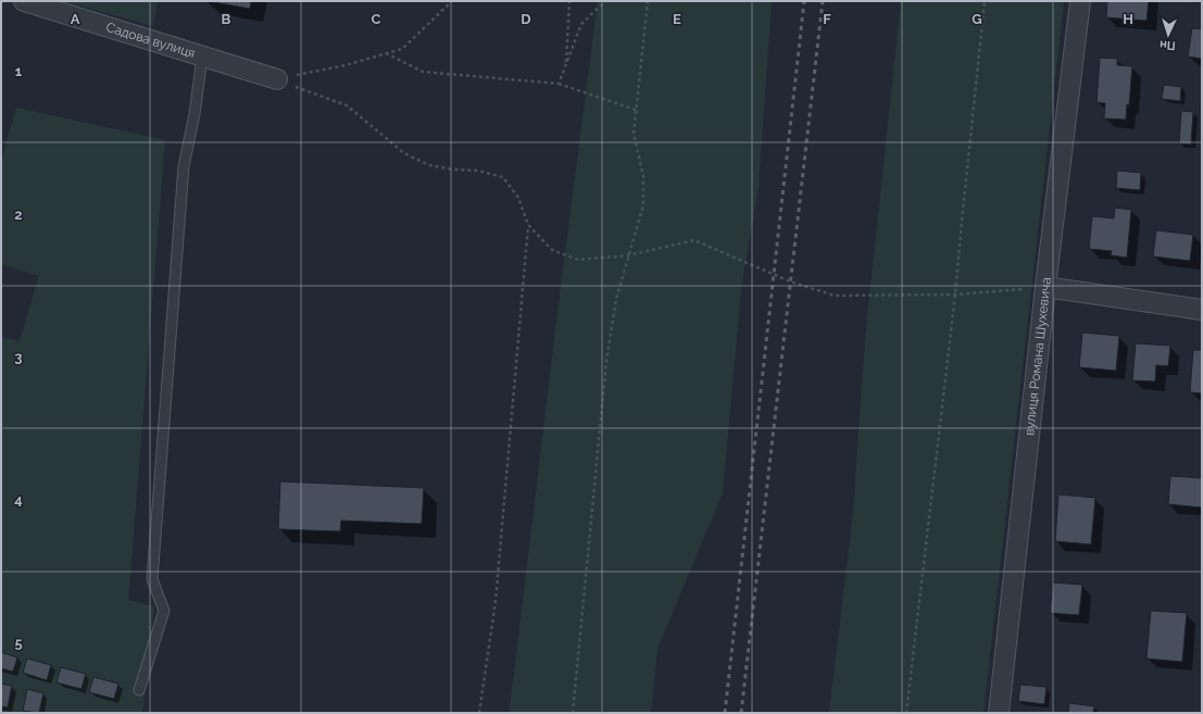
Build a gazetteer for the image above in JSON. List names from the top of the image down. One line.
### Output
{"streets":{"street":["Садова вулиця","вулиця Романа Шухевича"]},"north":"bottom","grid":{"columns":["A","B","C","D","E","F","G","H"],"rows":["1","2","3","4","5"]}}
